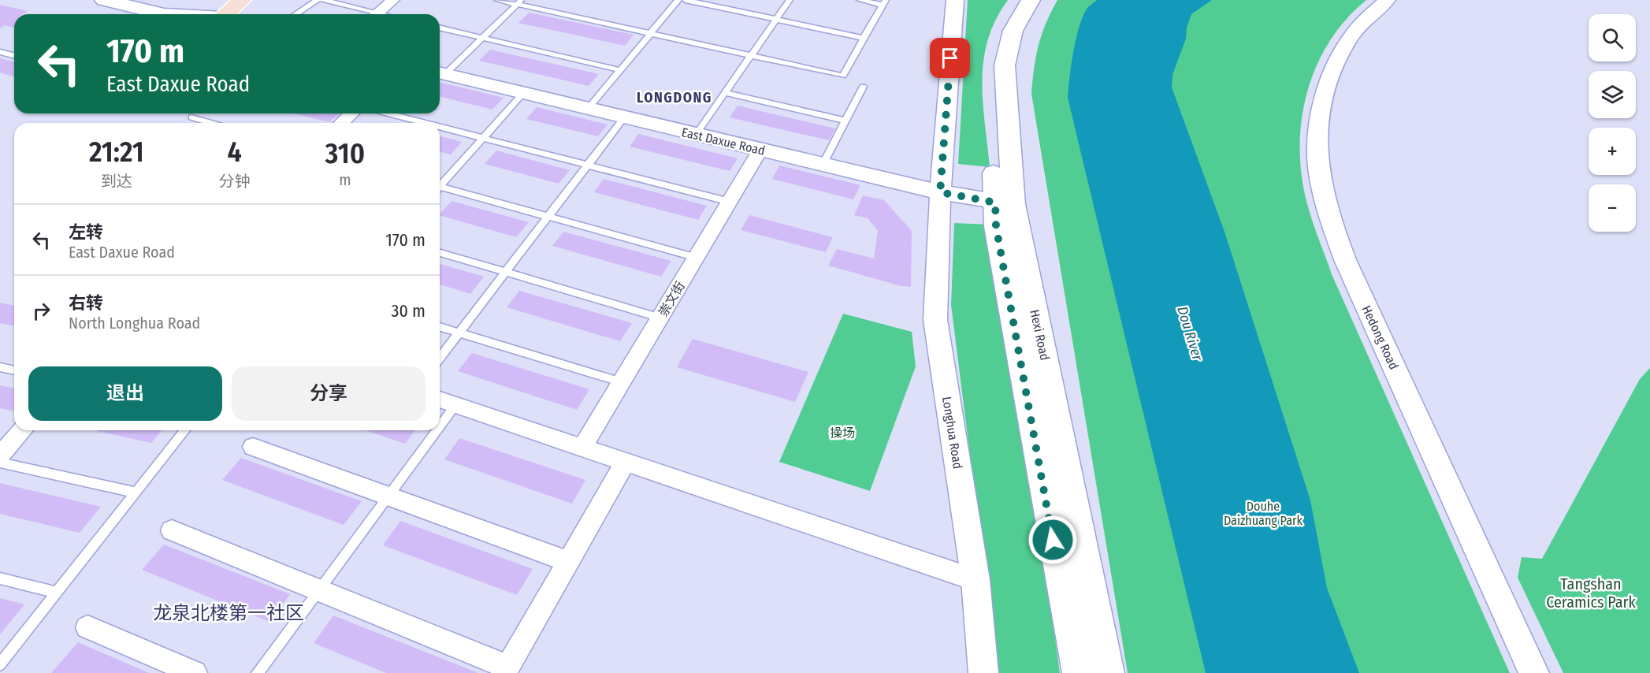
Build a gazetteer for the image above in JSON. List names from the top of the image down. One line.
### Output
{"streets":{"main road":["Hexi Road"],"street":["East Daxue Road","崇文街","Hedong Road","Longhua Road"]},"crossings":[["East Daxue Road","崇文街"],["East Daxue Road","Hexi Road"],["East Daxue Road","Longhua Road"]],"districts":["LONGDONG","龙泉北楼第一社区"],"water":["Dou River"],"parks":["操场","Douhe Daizhuang Park","Tangshan Ceramics Park"],"page":{"map_buttons":["+","−"],"turn":["170 m","East Daxue Road"],"eta":["21:21","到达","4","分钟","310","m"],"list":[{"name":"左转","note":"East Daxue Road","value":"170 m"},{"name":"右转","note":"North Longhua Road","value":"30 m"}],"buttons":["退出","分享"]}}
